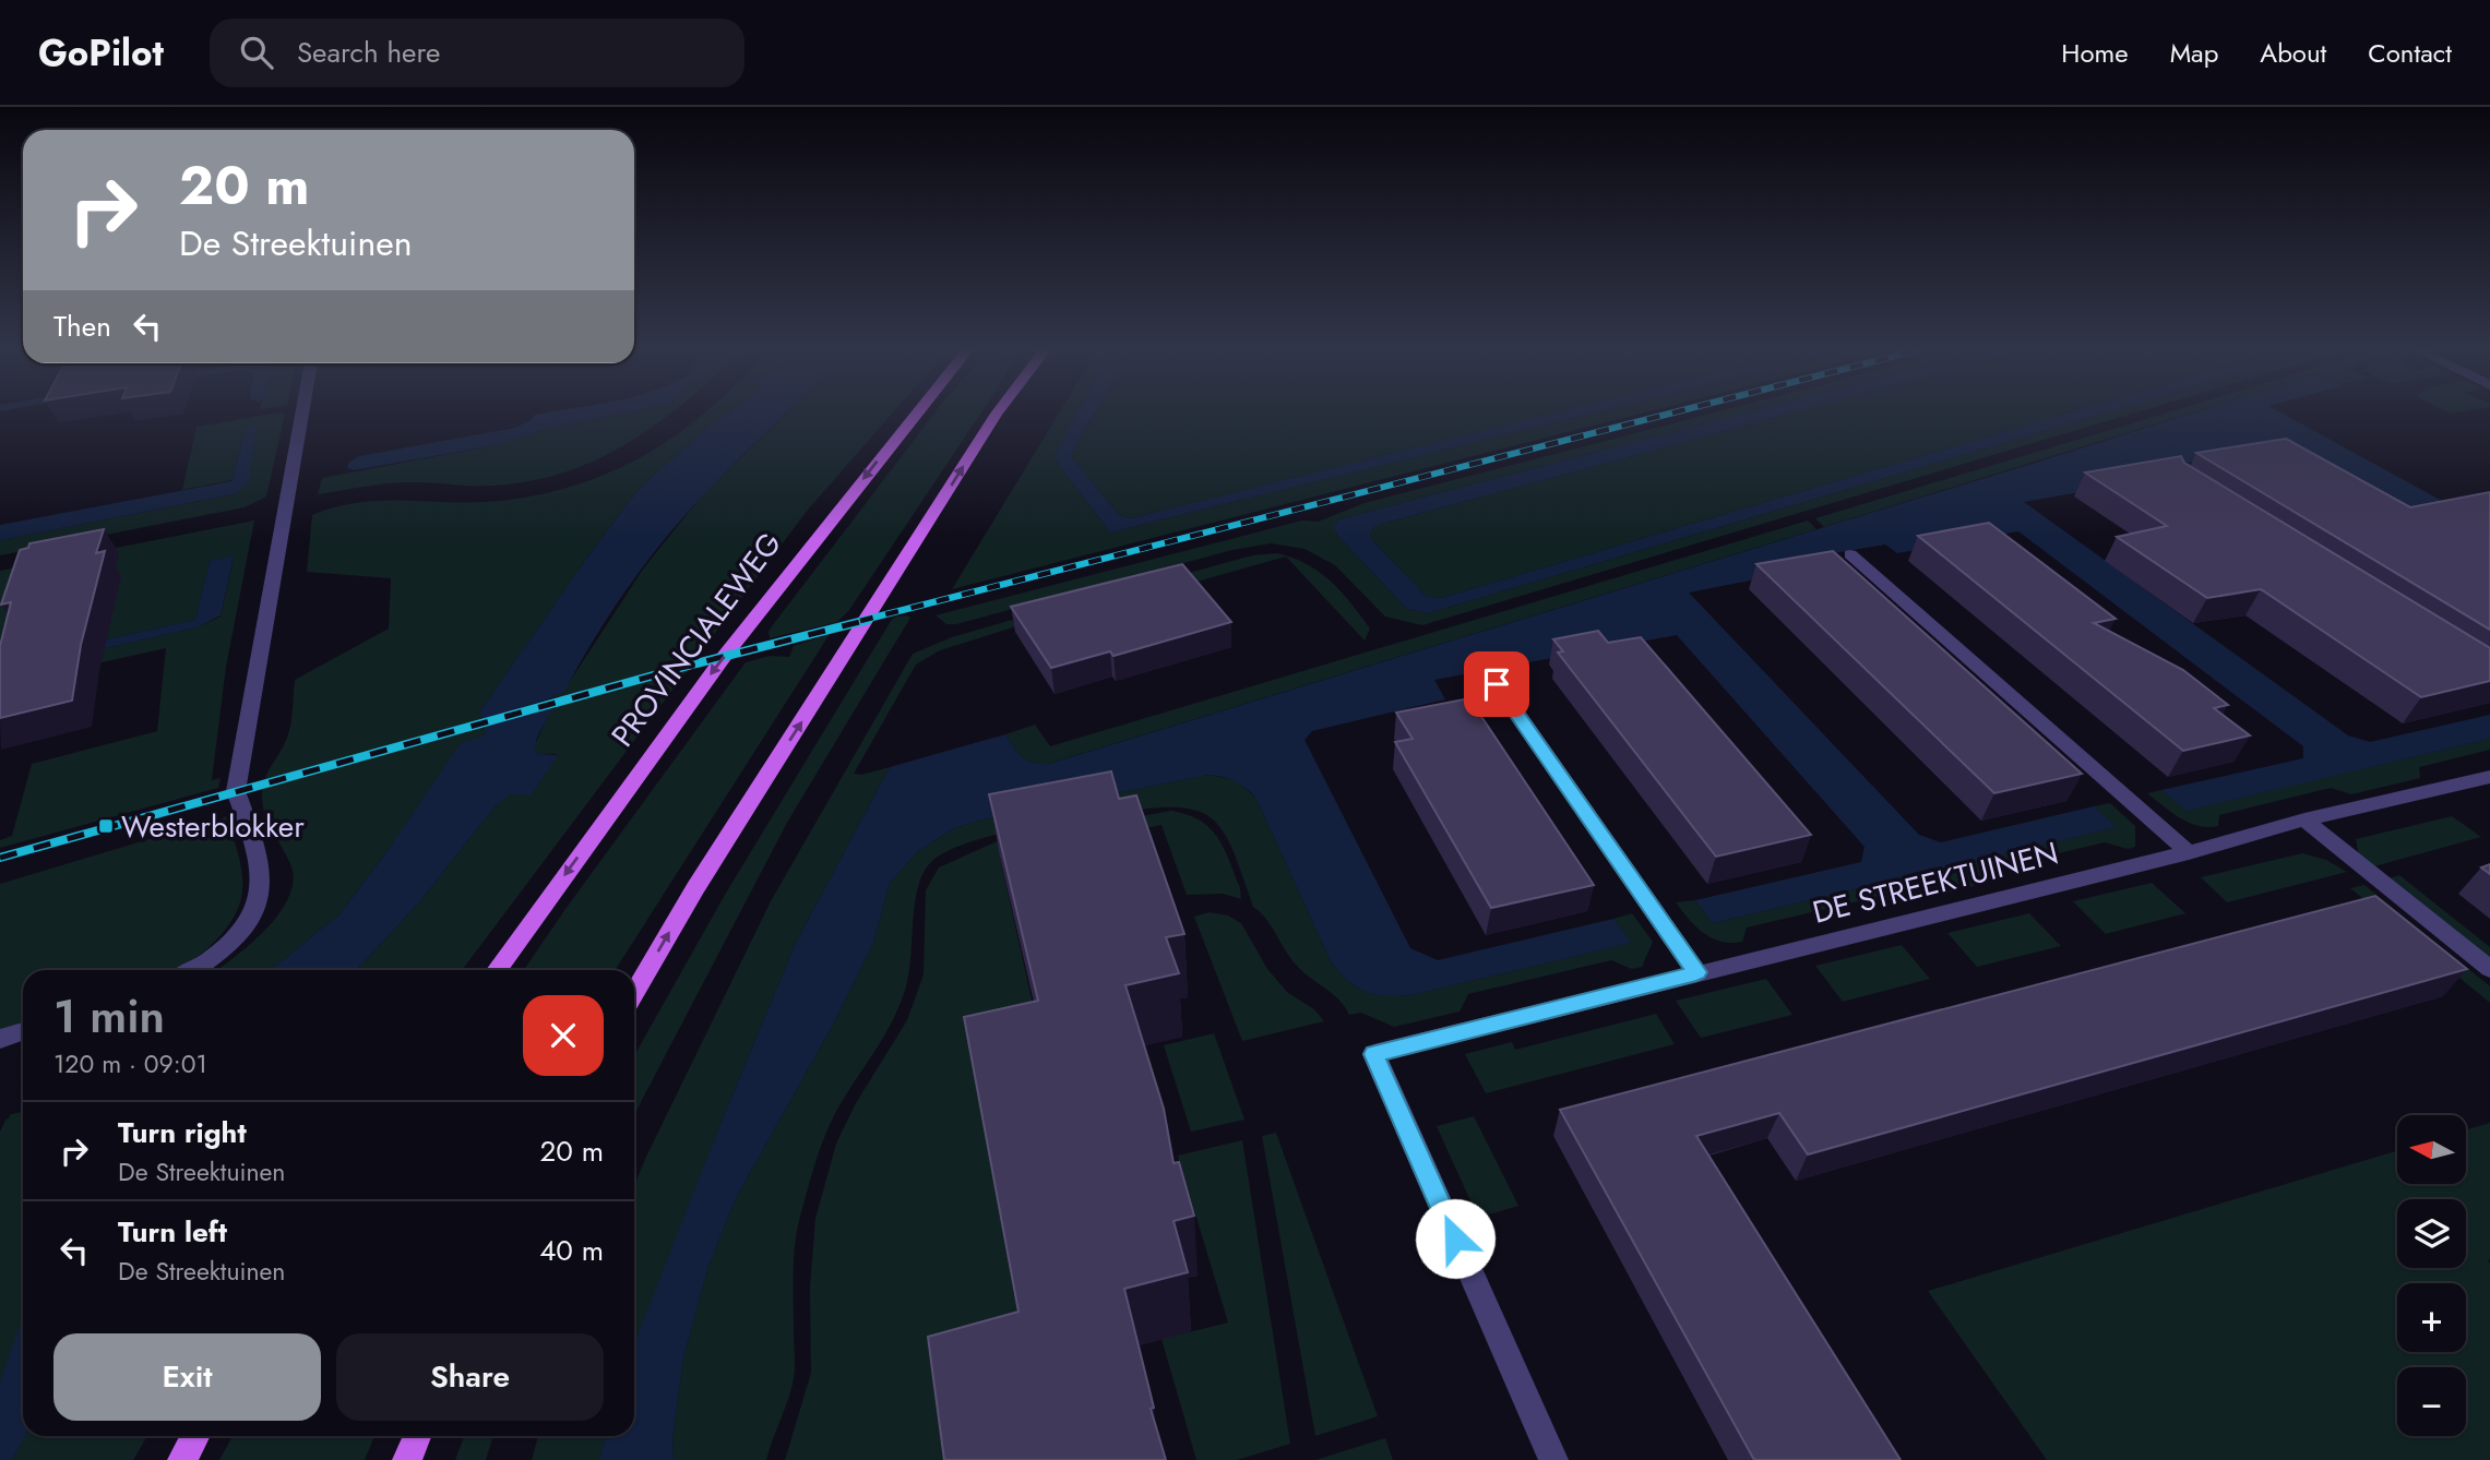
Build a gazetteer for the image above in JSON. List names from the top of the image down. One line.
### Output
{"streets":{"main road":["PROVINCIALEWEG"],"street":["DE STREEKTUINEN"]},"places":{"transit":["Westerblokker"]},"north":"left","page":{"header":"GoPilot","search":"Search here","nav":["Home","Map","About","Contact"],"turn":["20 m","De Streektuinen"],"then":"Then","heading":["1 min","120 m · 09:01"],"list":[{"name":"Turn right","note":"De Streektuinen","value":"20 m"},{"name":"Turn left","note":"De Streektuinen","value":"40 m"}],"map_buttons":["+","−"],"buttons":["Exit","Share"]}}
